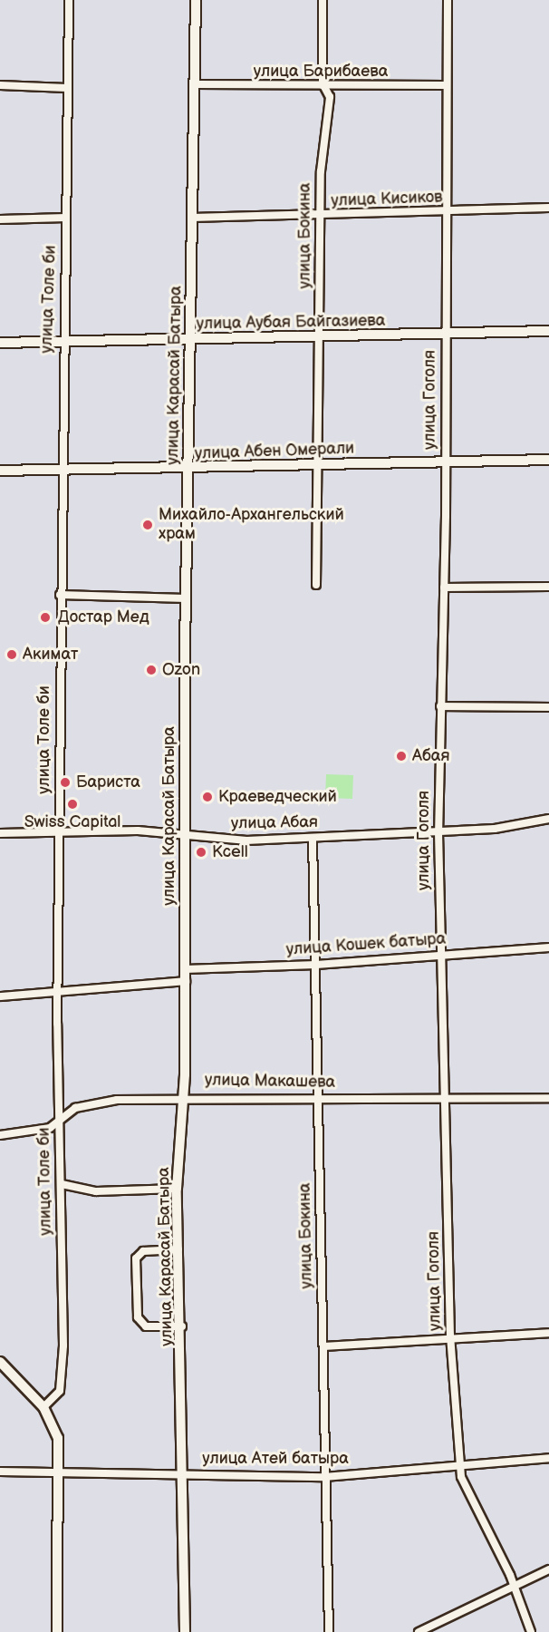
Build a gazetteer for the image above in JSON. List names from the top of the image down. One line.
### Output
{"streets":{"main road":["улица Аубая Байгазиева","улица Карасай Батыра","улица Абен Омерали"],"street":["улица Барибаева","улица Кисиков","улица Бокина","улица Толе би","улица Гоголя","улица Абая","улица Кошек батыра","улица Макашева","улица Атей батыра"]},"crossings":[["улица Барибаева","улица Бокина"],["улица Барибаева","улица Карасай Батыра"],["улица Барибаева","улица Гоголя"],["улица Кисиков","улица Бокина"],["улица Кисиков","улица Карасай Батыра"],["улица Кисиков","улица Гоголя"],["улица Бокина","улица Аубая Байгазиева"],["улица Бокина","улица Абен Омерали"],["улица Бокина","улица Абая"],["улица Бокина","улица Кошек батыра"],["улица Бокина","улица Макашева"],["улица Бокина","улица Атей батыра"],["улица Толе би","улица Аубая Байгазиева"],["улица Толе би","улица Абен Омерали"],["улица Толе би","улица Абая"],["улица Толе би","улица Макашева"],["улица Аубая Байгазиева","улица Карасай Батыра"],["улица Аубая Байгазиева","улица Гоголя"],["улица Карасай Батыра","улица Абен Омерали"],["улица Карасай Батыра","улица Абая"],["улица Карасай Батыра","улица Кошек батыра"],["улица Карасай Батыра","улица Макашева"],["улица Карасай Батыра","улица Атей батыра"],["улица Гоголя","улица Абен Омерали"],["улица Гоголя","улица Абая"],["улица Гоголя","улица Кошек батыра"],["улица Гоголя","улица Макашева"],["улица Гоголя","улица Атей батыра"]],"places":["Михайло-Архангельский храм","Достар Мед","Акимат","Ozon","Абая","Бариста","Краеведческий","Swiss Capital","Kcell"]}
